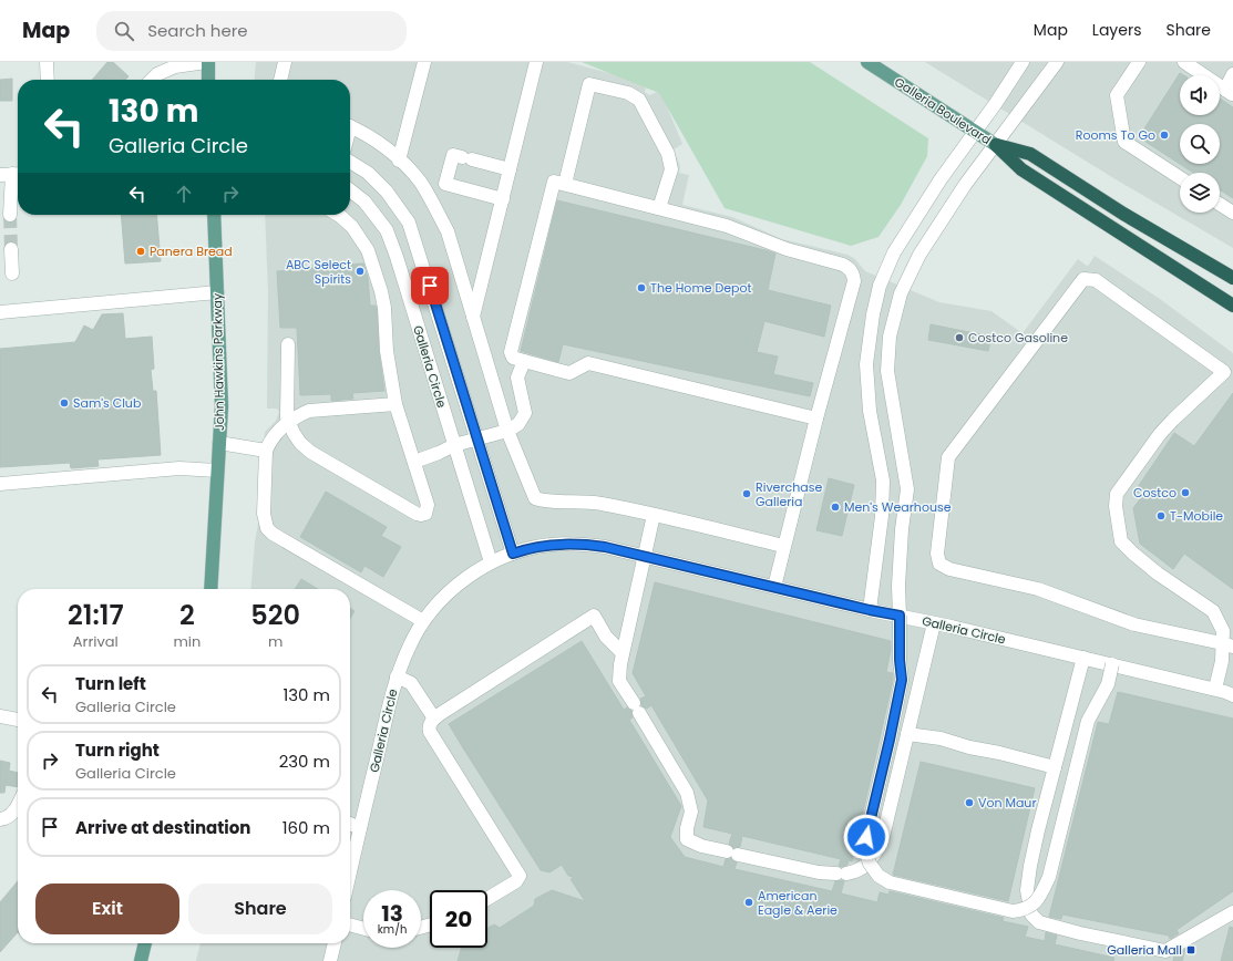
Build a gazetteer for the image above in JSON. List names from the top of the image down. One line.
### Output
{"streets":{"main road":["Galleria Boulevard","John Hawkins Parkway"],"street":["Galleria Circle"]},"places":{"other":["Rooms To Go","Panera Bread","ABC Select Spirits","The Home Depot","Costco Gasoline","Sam's Club","Costco","Riverchase Galleria","Men's Wearhouse","T-Mobile","Von Maur","American Eagle & Aerie"],"transit":["Galleria Mall"]},"page":{"header":"Map","search":"Search here","nav":["Map","Layers","Share"],"turn":["130 m","Galleria Circle"],"eta":["21:17","Arrival","2","min","520","m"],"list":[{"name":"Turn left","note":"Galleria Circle","value":"130 m"},{"name":"Turn right","note":"Galleria Circle","value":"230 m"},{"name":"Arrive at destination","value":"160 m"}],"buttons":["Exit","Share"],"speed":"13 km/h","limit":"20"}}
